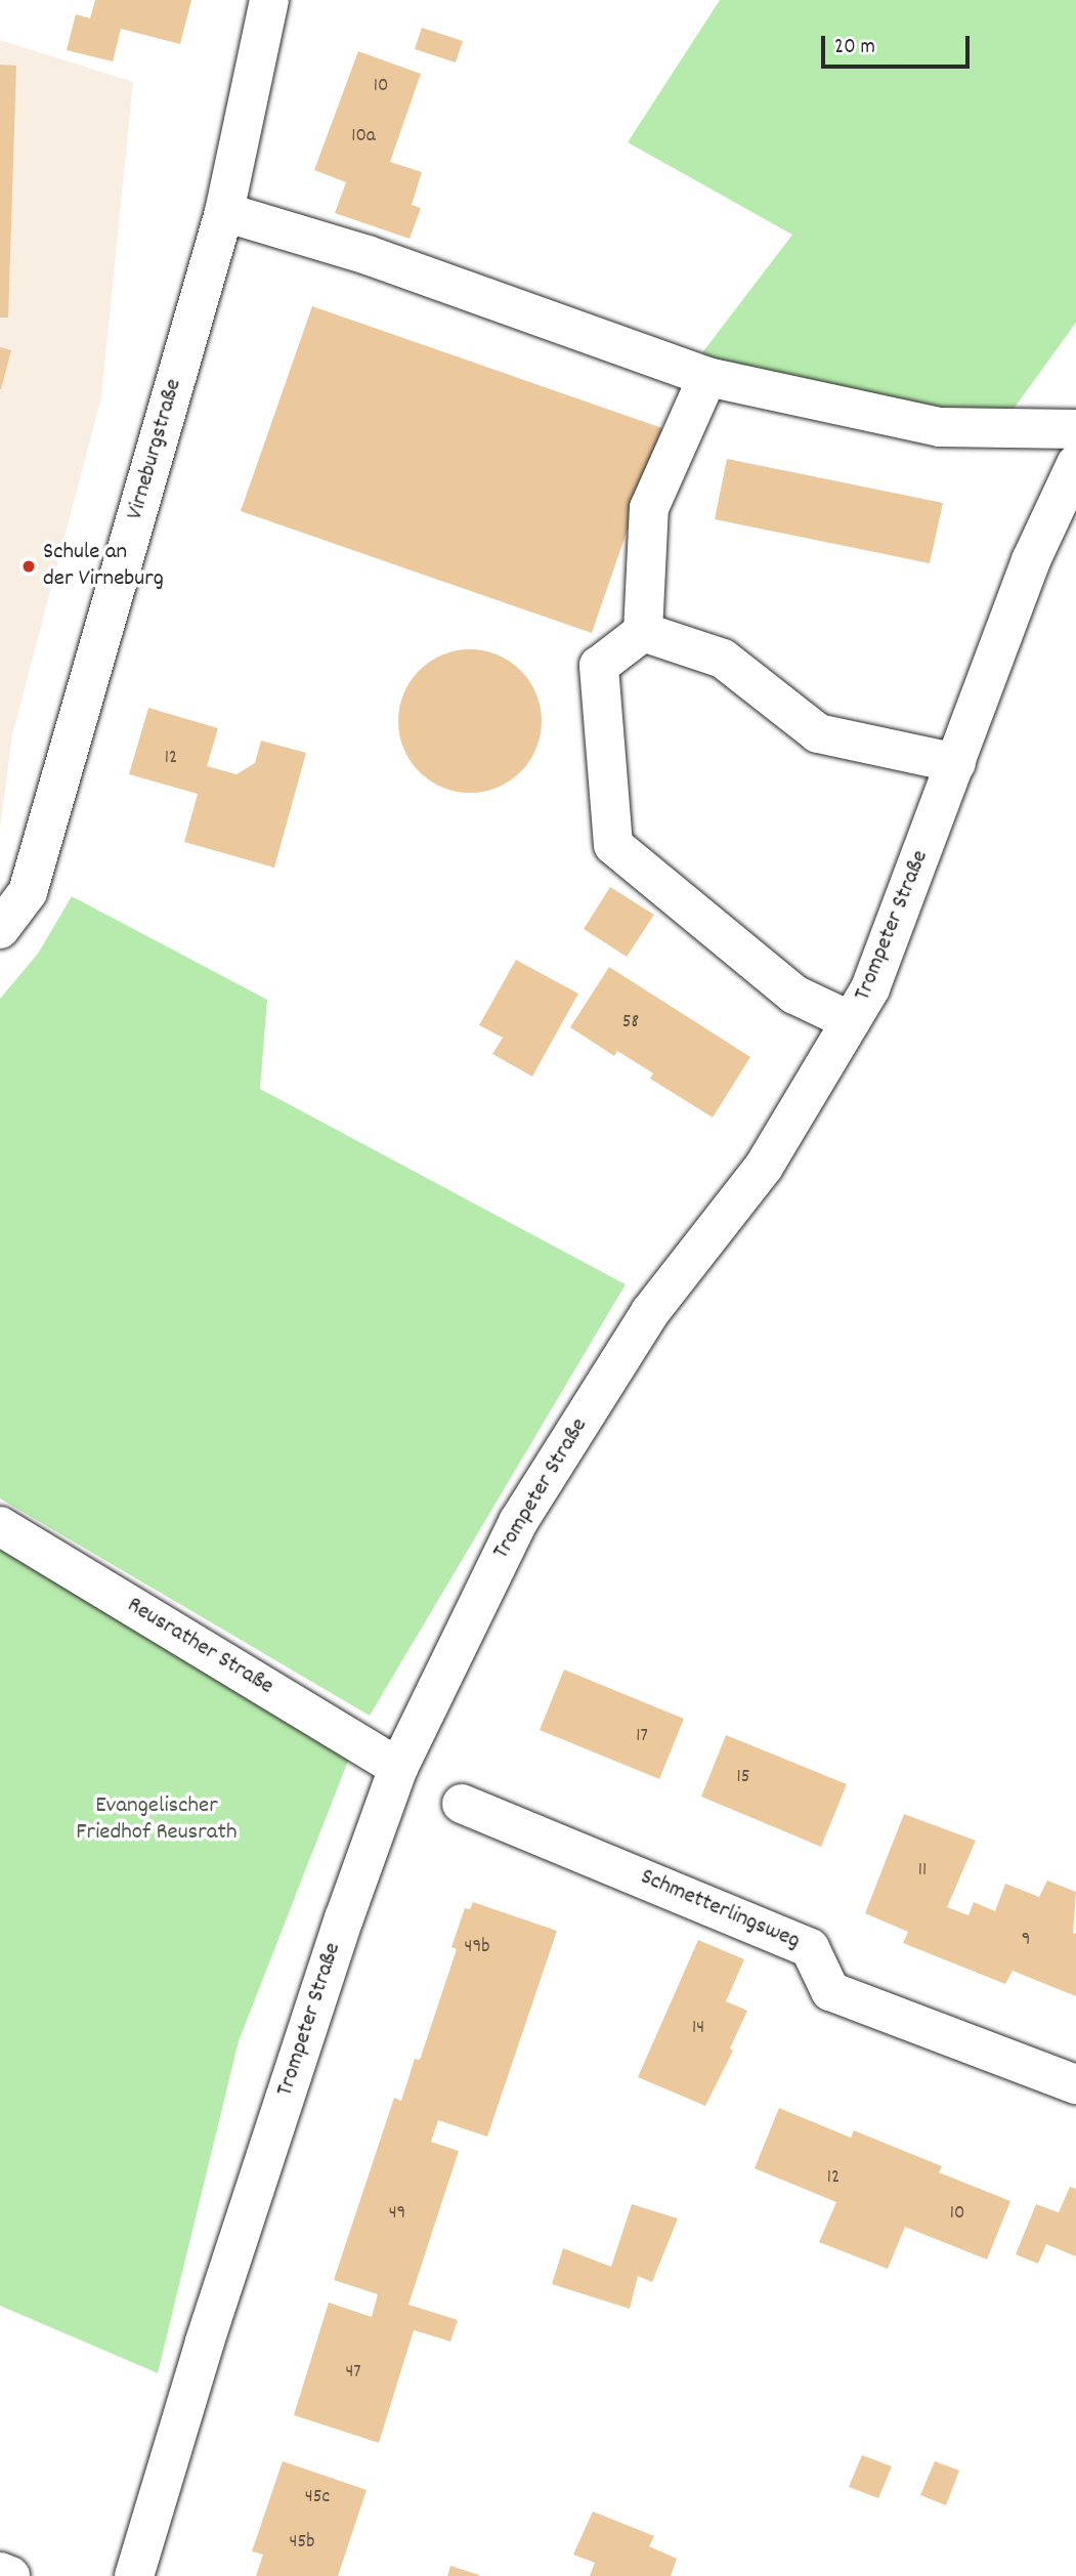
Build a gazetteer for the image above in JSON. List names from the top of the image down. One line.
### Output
{"streets":{"main road":["Virneburgstraße","Trompeter Straße","Reusrather Straße","Schmetterlingsweg"]},"crossings":[["Trompeter Straße","Reusrather Straße"]],"parks":["Evangelischer Friedhof Reusrath"],"places":["Schule an der Virneburg"],"house_numbers":["10","10a","12","58","17","15","11","9","49b","14","12","49","10","47","45c","45b"],"scale_bar":"20 m"}
